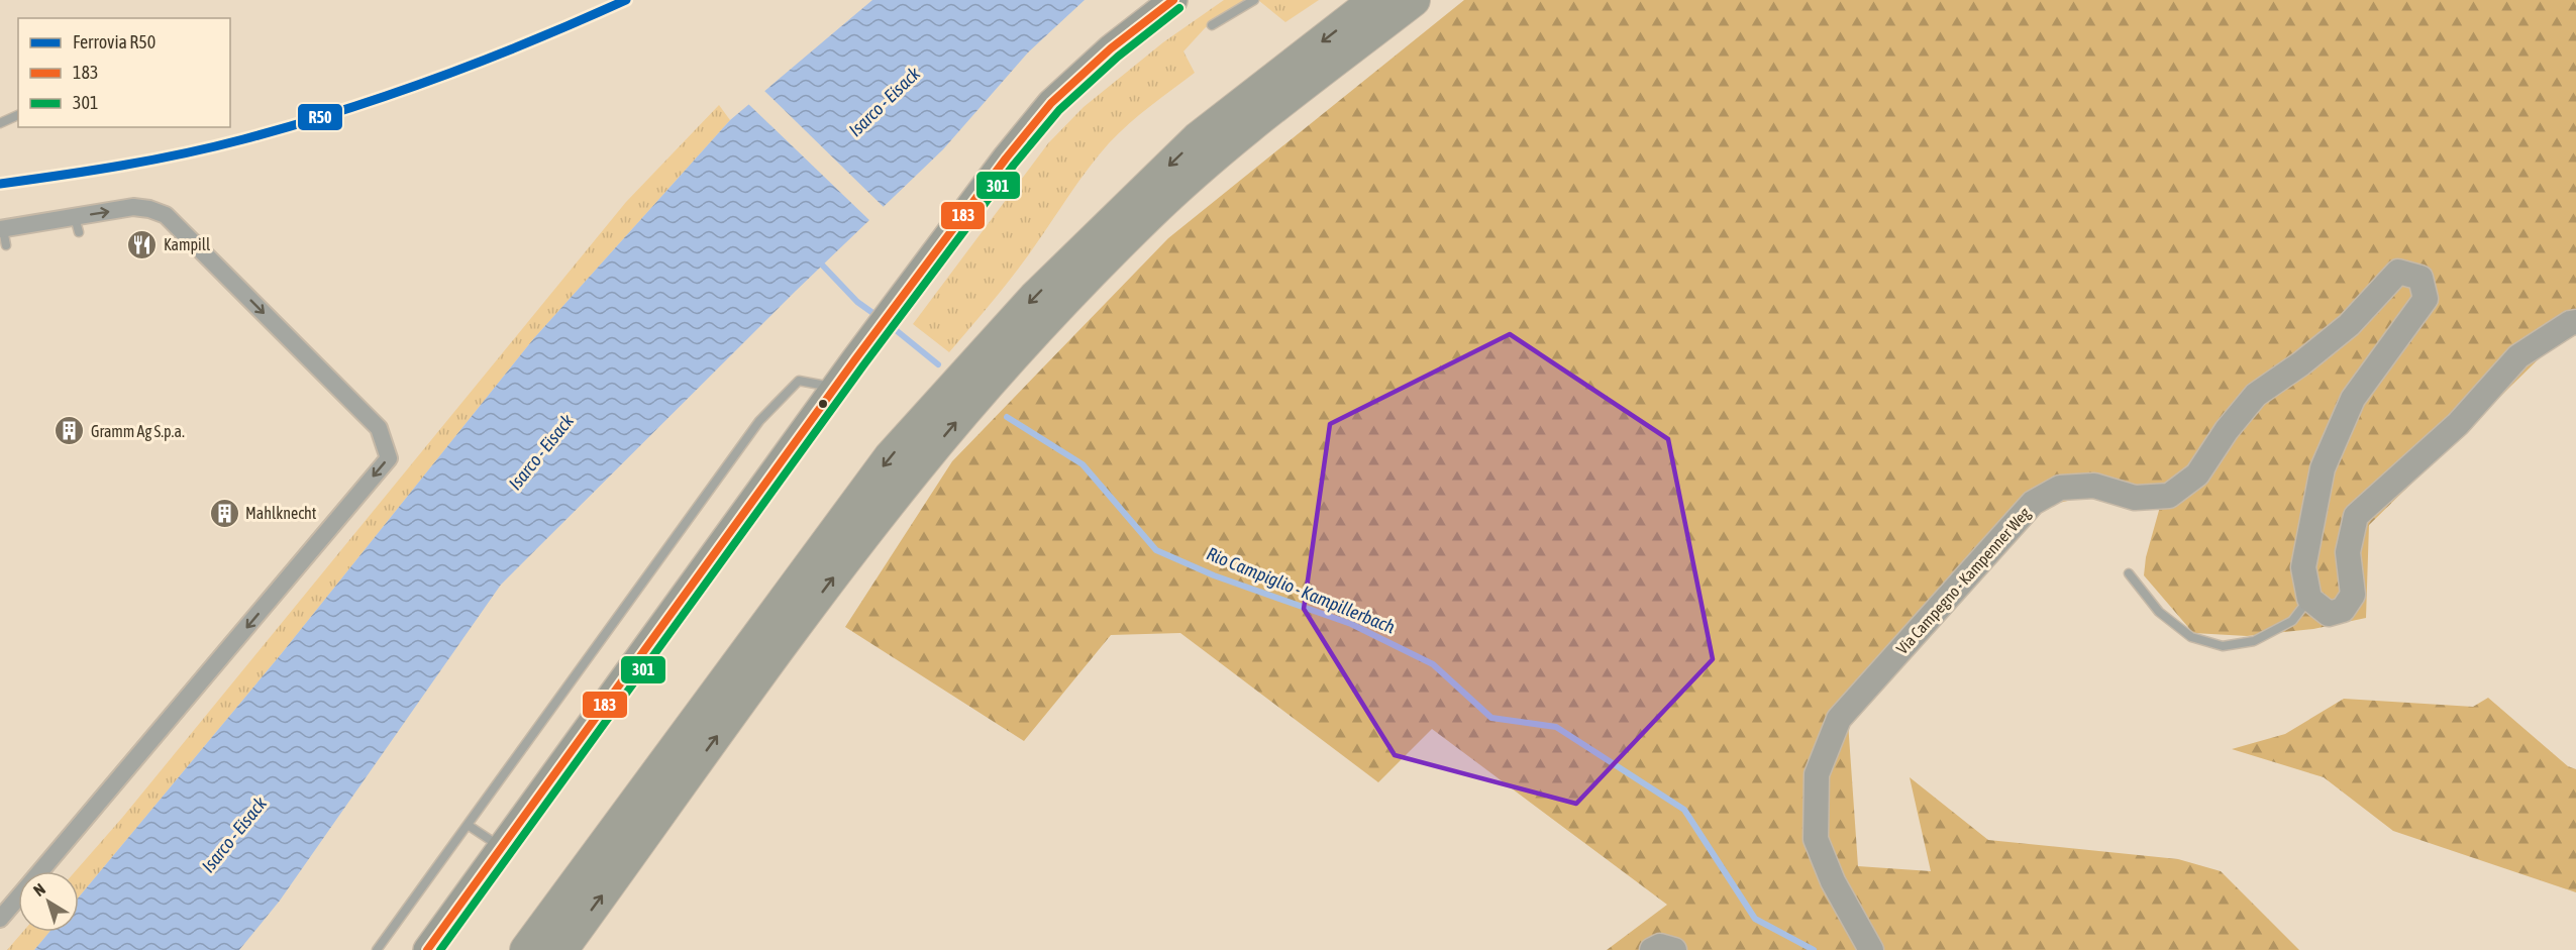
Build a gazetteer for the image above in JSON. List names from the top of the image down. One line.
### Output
{"streets":{"street":["Via Campegno - Kampenner Weg"]},"water":["Isarco - Eisack","Rio Campiglio - Kampillerbach"],"places":{"restaurant":["Kampill"],"building":["Gramm Ag S.p.a.","Mahlknecht"]},"lines":["rail line R50","transit line 183","transit line 301"],"legend":["Ferrovia R50","183","301"],"north":"top left"}
